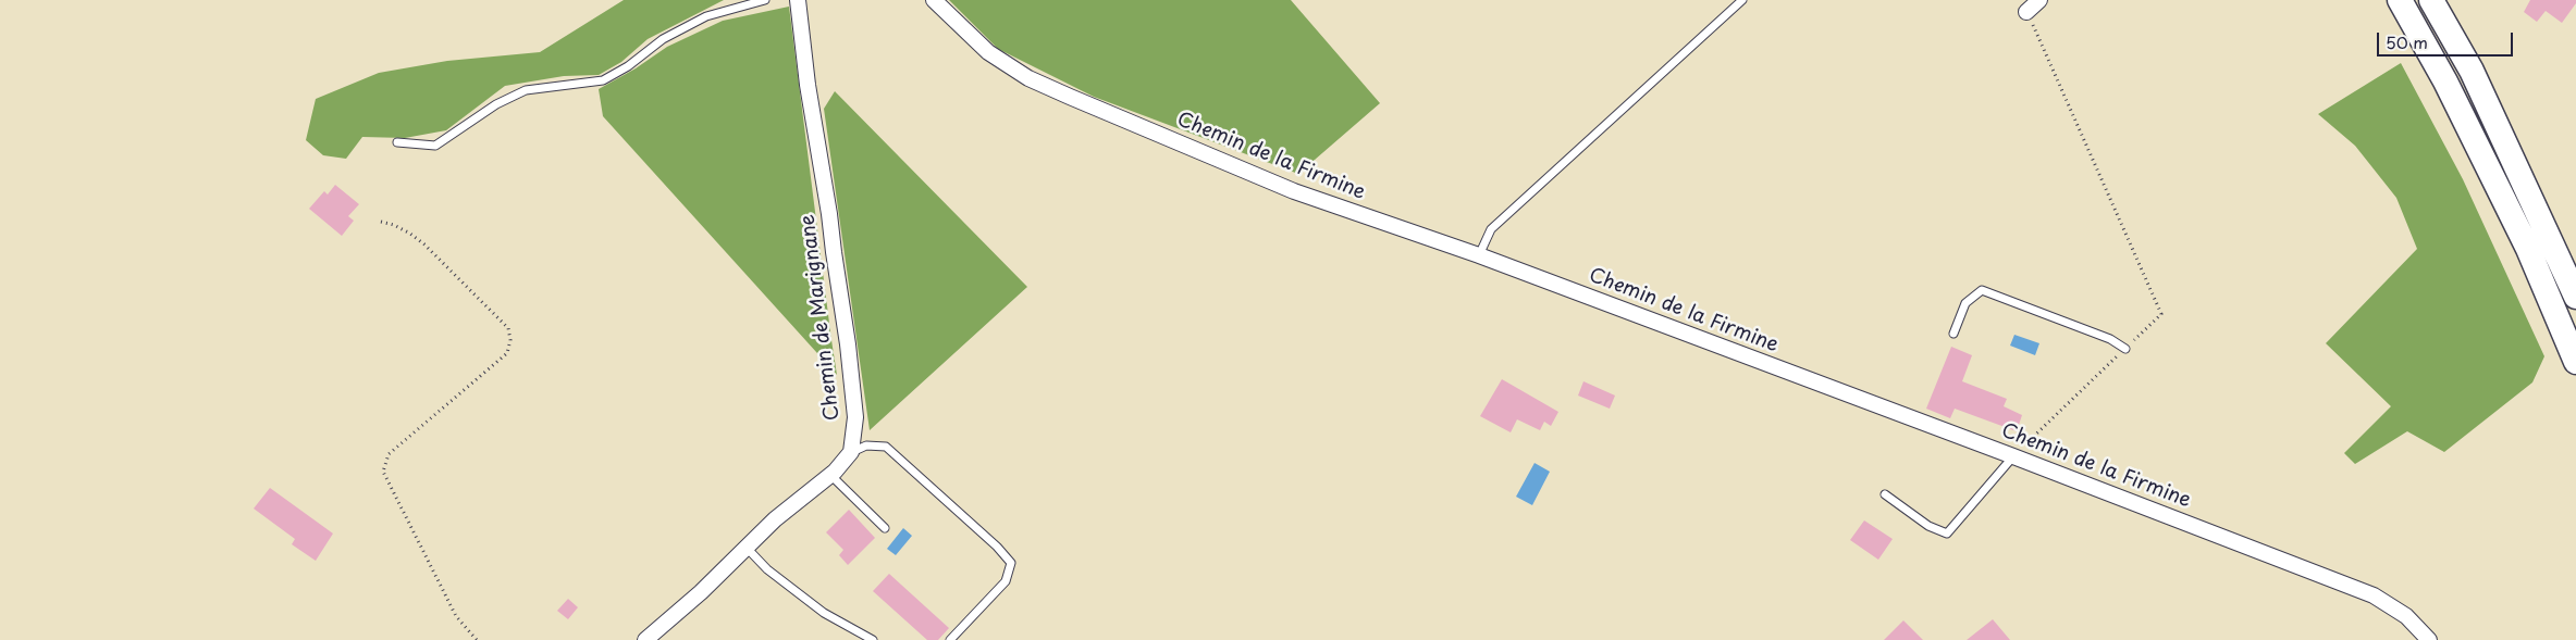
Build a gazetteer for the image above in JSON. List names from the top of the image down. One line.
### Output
{"streets":{"street":["Chemin de la Firmine","Chemin de Marignane"]},"scale_bar":"50 m"}
